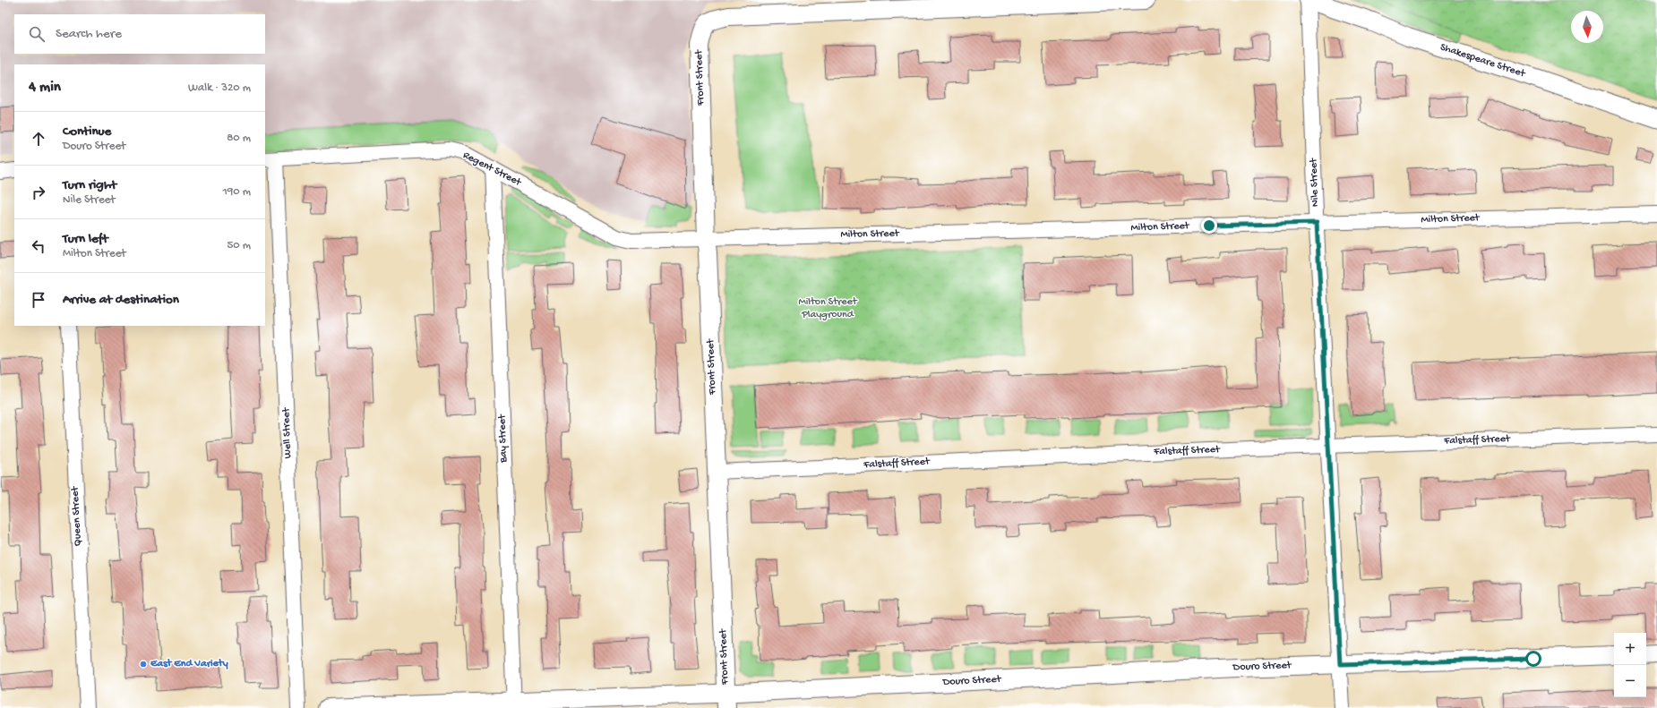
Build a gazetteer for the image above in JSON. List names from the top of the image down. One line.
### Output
{"streets":{"street":["Shakespeare Street","Front Street","Regent Street","Nile Street","Milton Street","Well Street","Bay Street","Falstaff Street","Queen Street","Douro Street"]},"crossings":[["Shakespeare Street","Nile Street"],["Front Street","Regent Street"],["Front Street","Milton Street"],["Front Street","Falstaff Street"],["Front Street","Douro Street"],["Regent Street","Milton Street"],["Regent Street","Well Street"],["Regent Street","Bay Street"],["Nile Street","Milton Street"],["Nile Street","Falstaff Street"],["Nile Street","Douro Street"],["Bay Street","Douro Street"]],"parks":["Milton Street Playground"],"places":["East End Variety"],"north":"bottom","page":{"search":"Search here","heading":["4 min","Walk · 320 m"],"list":[["Continue","Douro Street","80 m"],["Turn right","Nile Street","190 m"],["Turn left","Milton Street","50 m"],"Arrive at destination"],"map_buttons":["+","−"]}}
